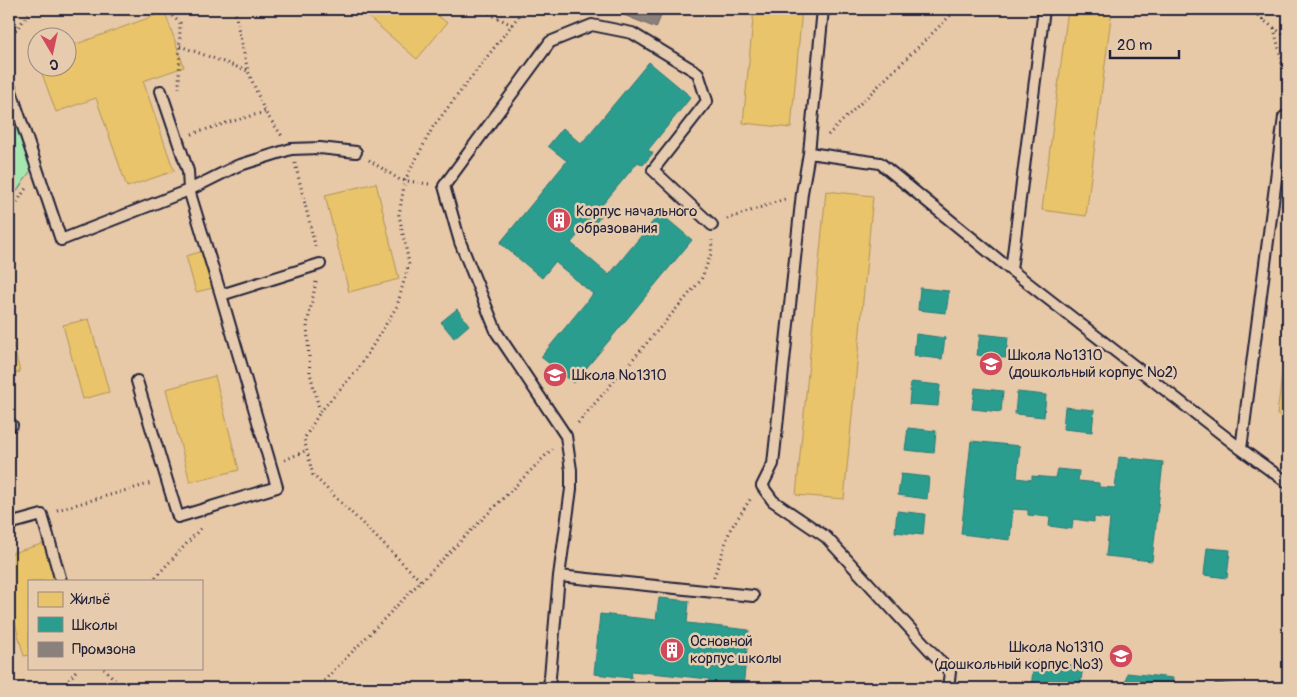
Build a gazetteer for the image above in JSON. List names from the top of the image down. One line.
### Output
{"places":{"building":["Корпус начального образования","Основной корпус школы"],"school or university":["Школа №1310 (дошкольный корпус №2)","Школа №1310","Школа №1310 (дошкольный корпус №3)"]},"legend":["Жильё","Школы","Промзона"],"scale_bar":"20 m","north":"bottom"}
